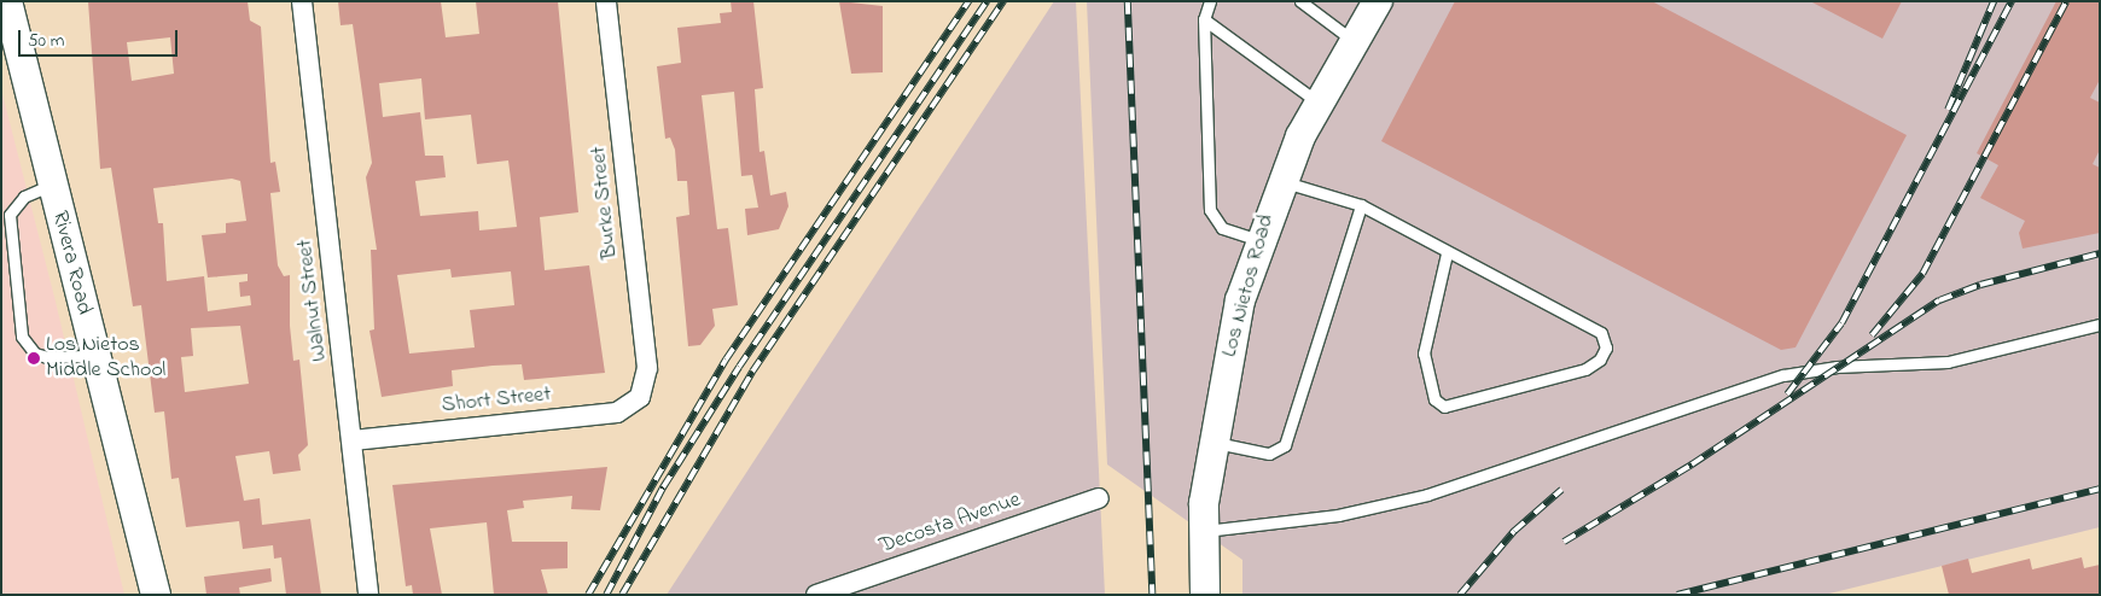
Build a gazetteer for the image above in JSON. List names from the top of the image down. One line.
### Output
{"streets":{"street":["Burke Street","Rivera Road","Los Nietos Road","Walnut Street","Short Street","Decosta Avenue"]},"crossings":[["Burke Street","Short Street"],["Walnut Street","Short Street"]],"places":["Los Nietos Middle School"],"scale_bar":"50 m"}
